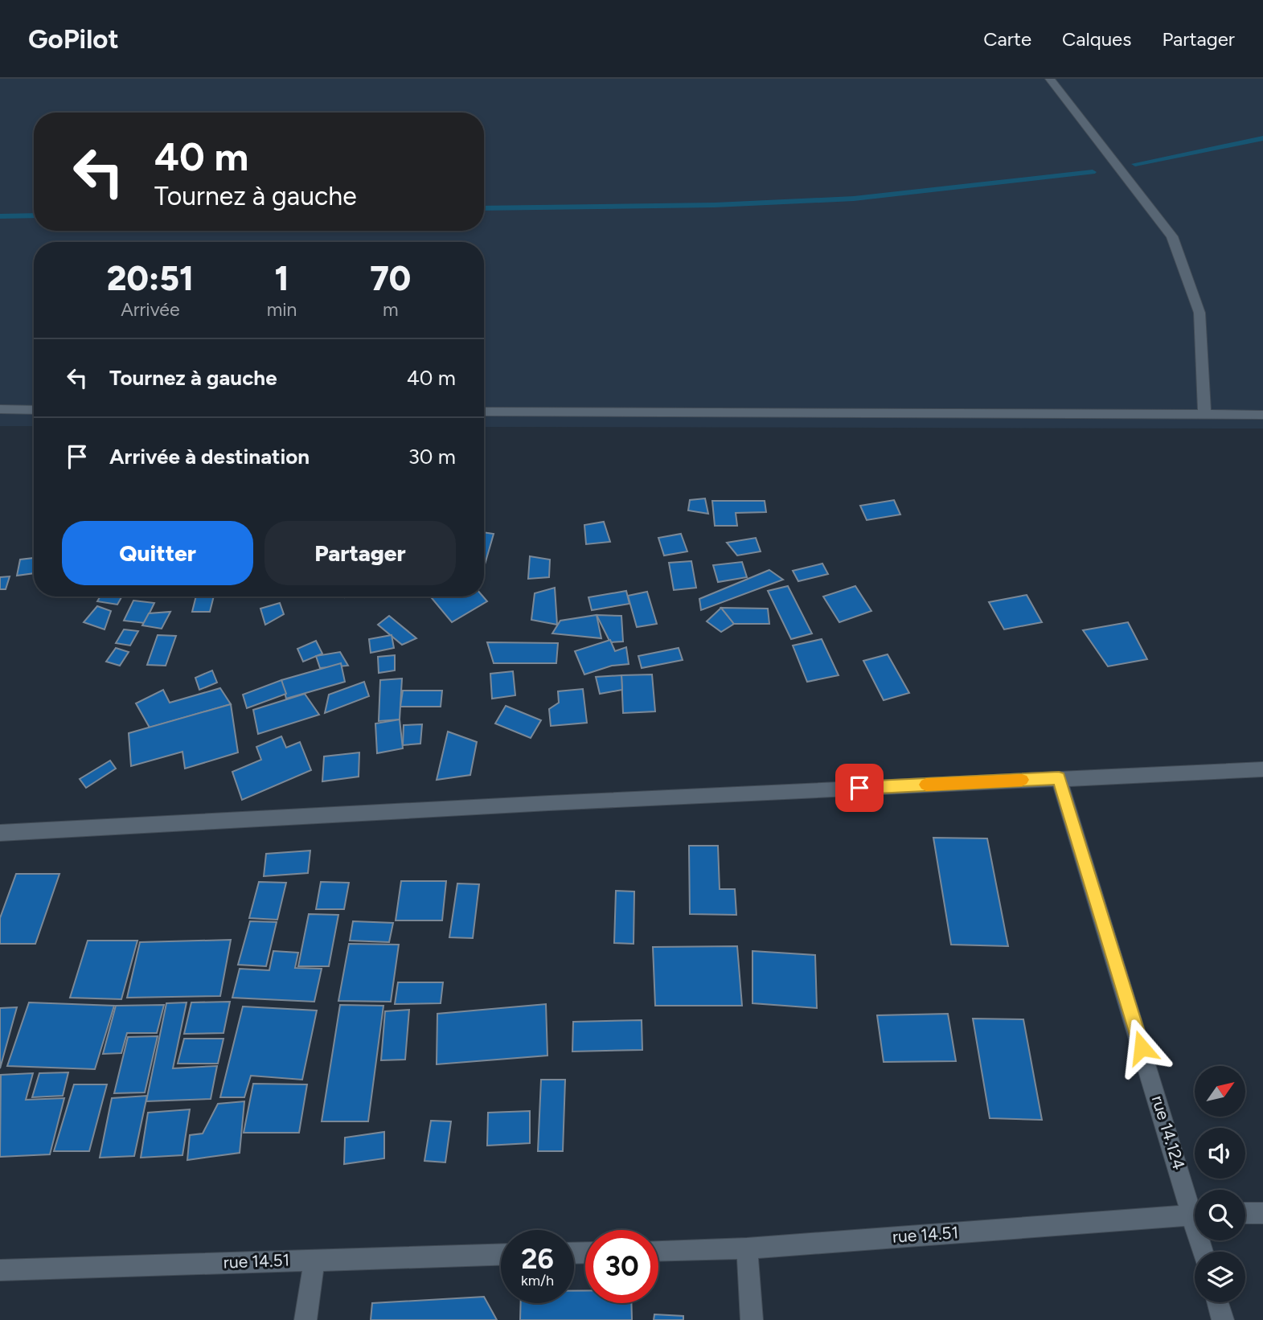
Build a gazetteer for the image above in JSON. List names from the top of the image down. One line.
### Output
{"streets":{"street":["rue 14.124","rue 14.51"]},"north":"top right","page":{"header":"GoPilot","nav":["Carte","Calques","Partager"],"turn":["40 m","Tournez à gauche"],"eta":["20:51","Arrivée","1","min","70","m"],"list":[{"name":"Tournez à gauche","value":"40 m"},{"name":"Arrivée à destination","value":"30 m"}],"buttons":["Quitter","Partager"],"speed":"26 km/h","limit":"30"}}
